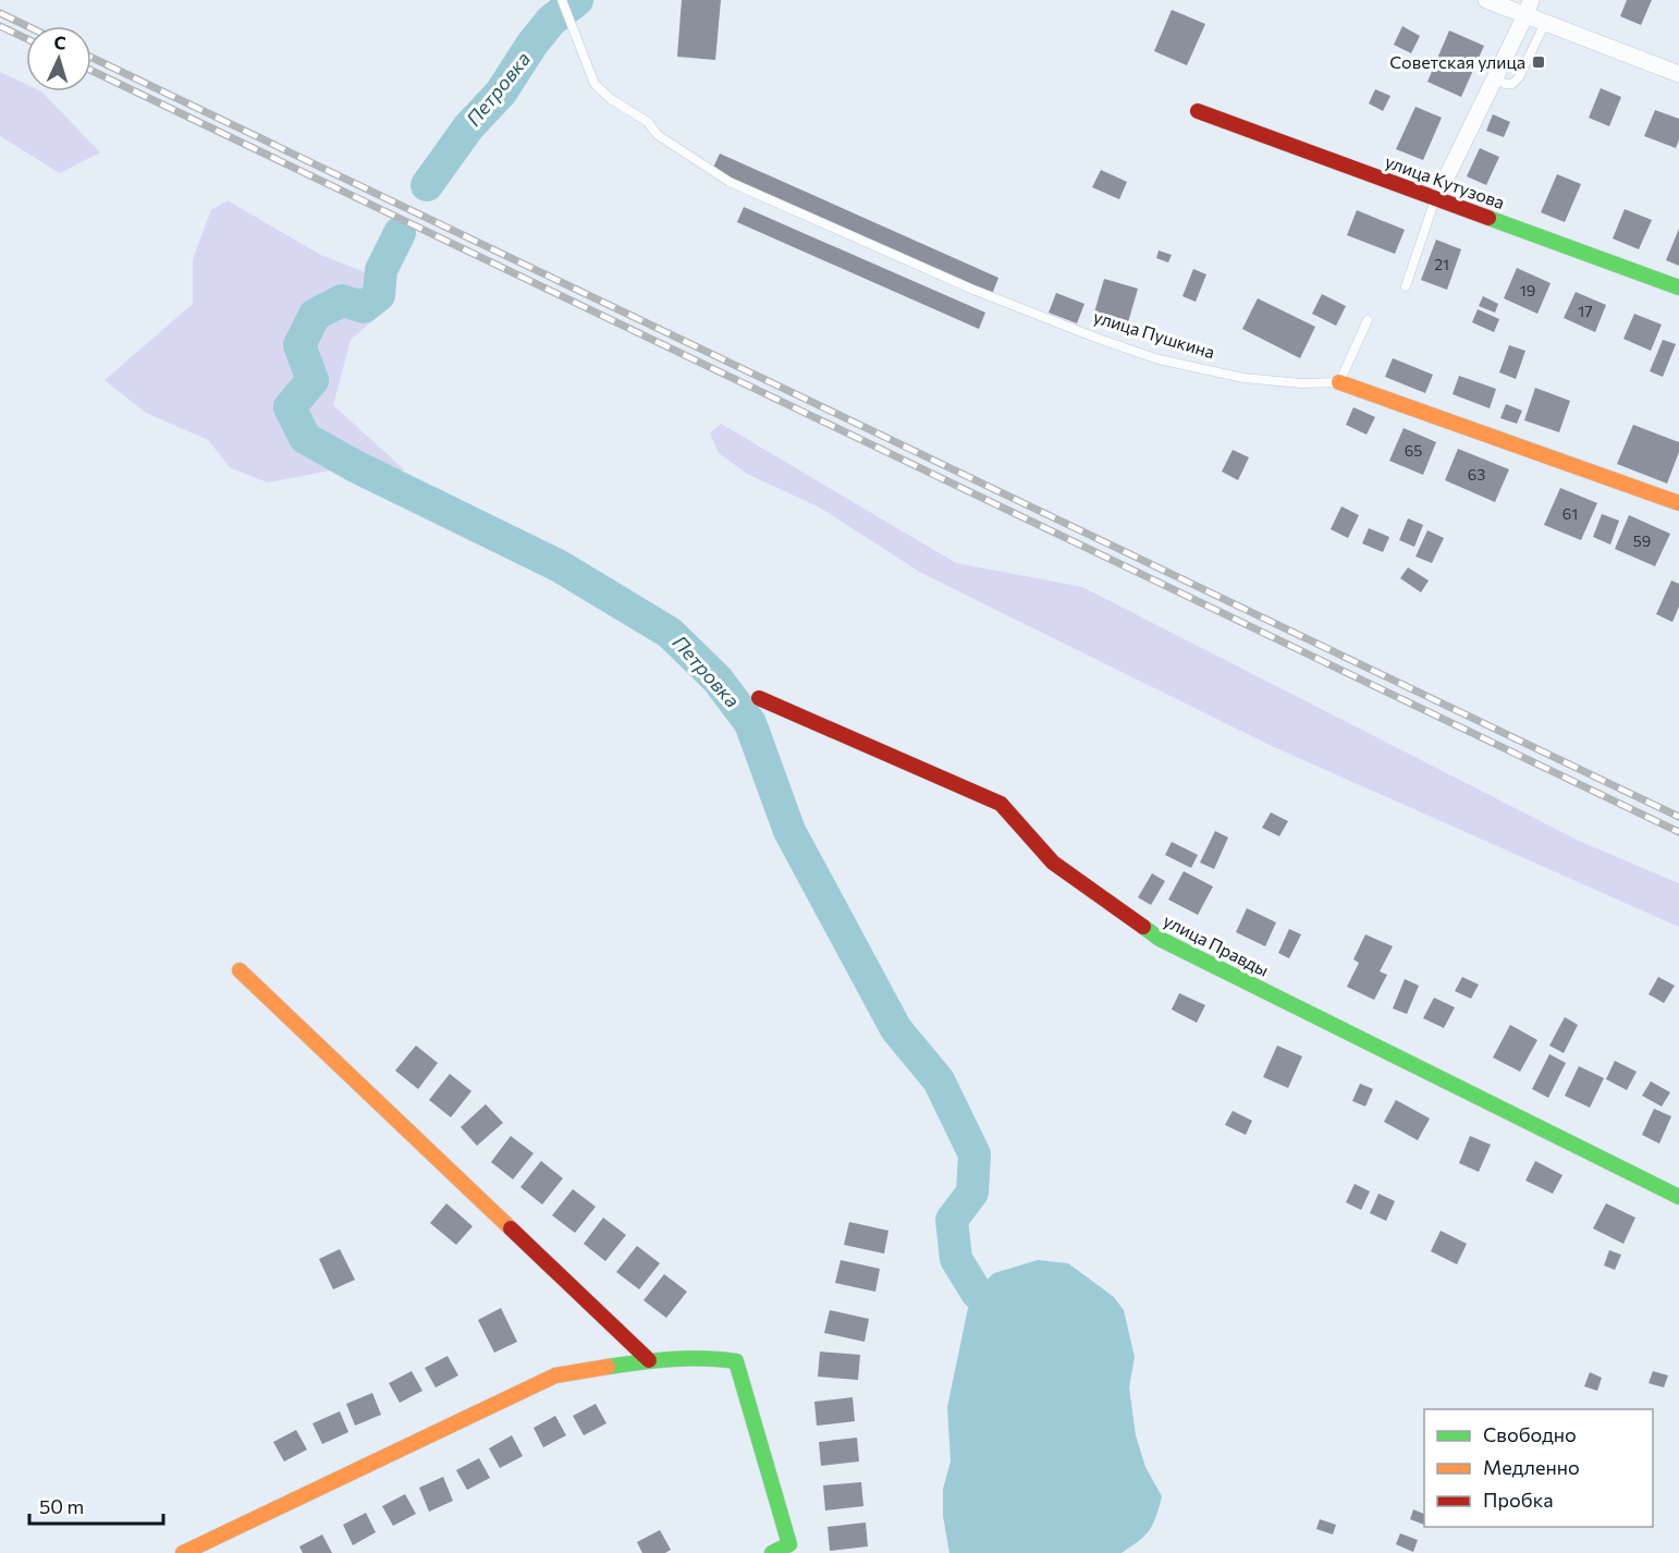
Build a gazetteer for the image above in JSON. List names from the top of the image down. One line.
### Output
{"streets":{"street":["улица Кутузова","улица Пушкина","улица Правды"]},"water":["Петровка"],"places":{"transit":["Советская улица"]},"house_numbers":["21","19","17","65","63","61","59"],"legend":["Свободно","Медленно","Пробка"],"scale_bar":"50 m","north":"top"}
